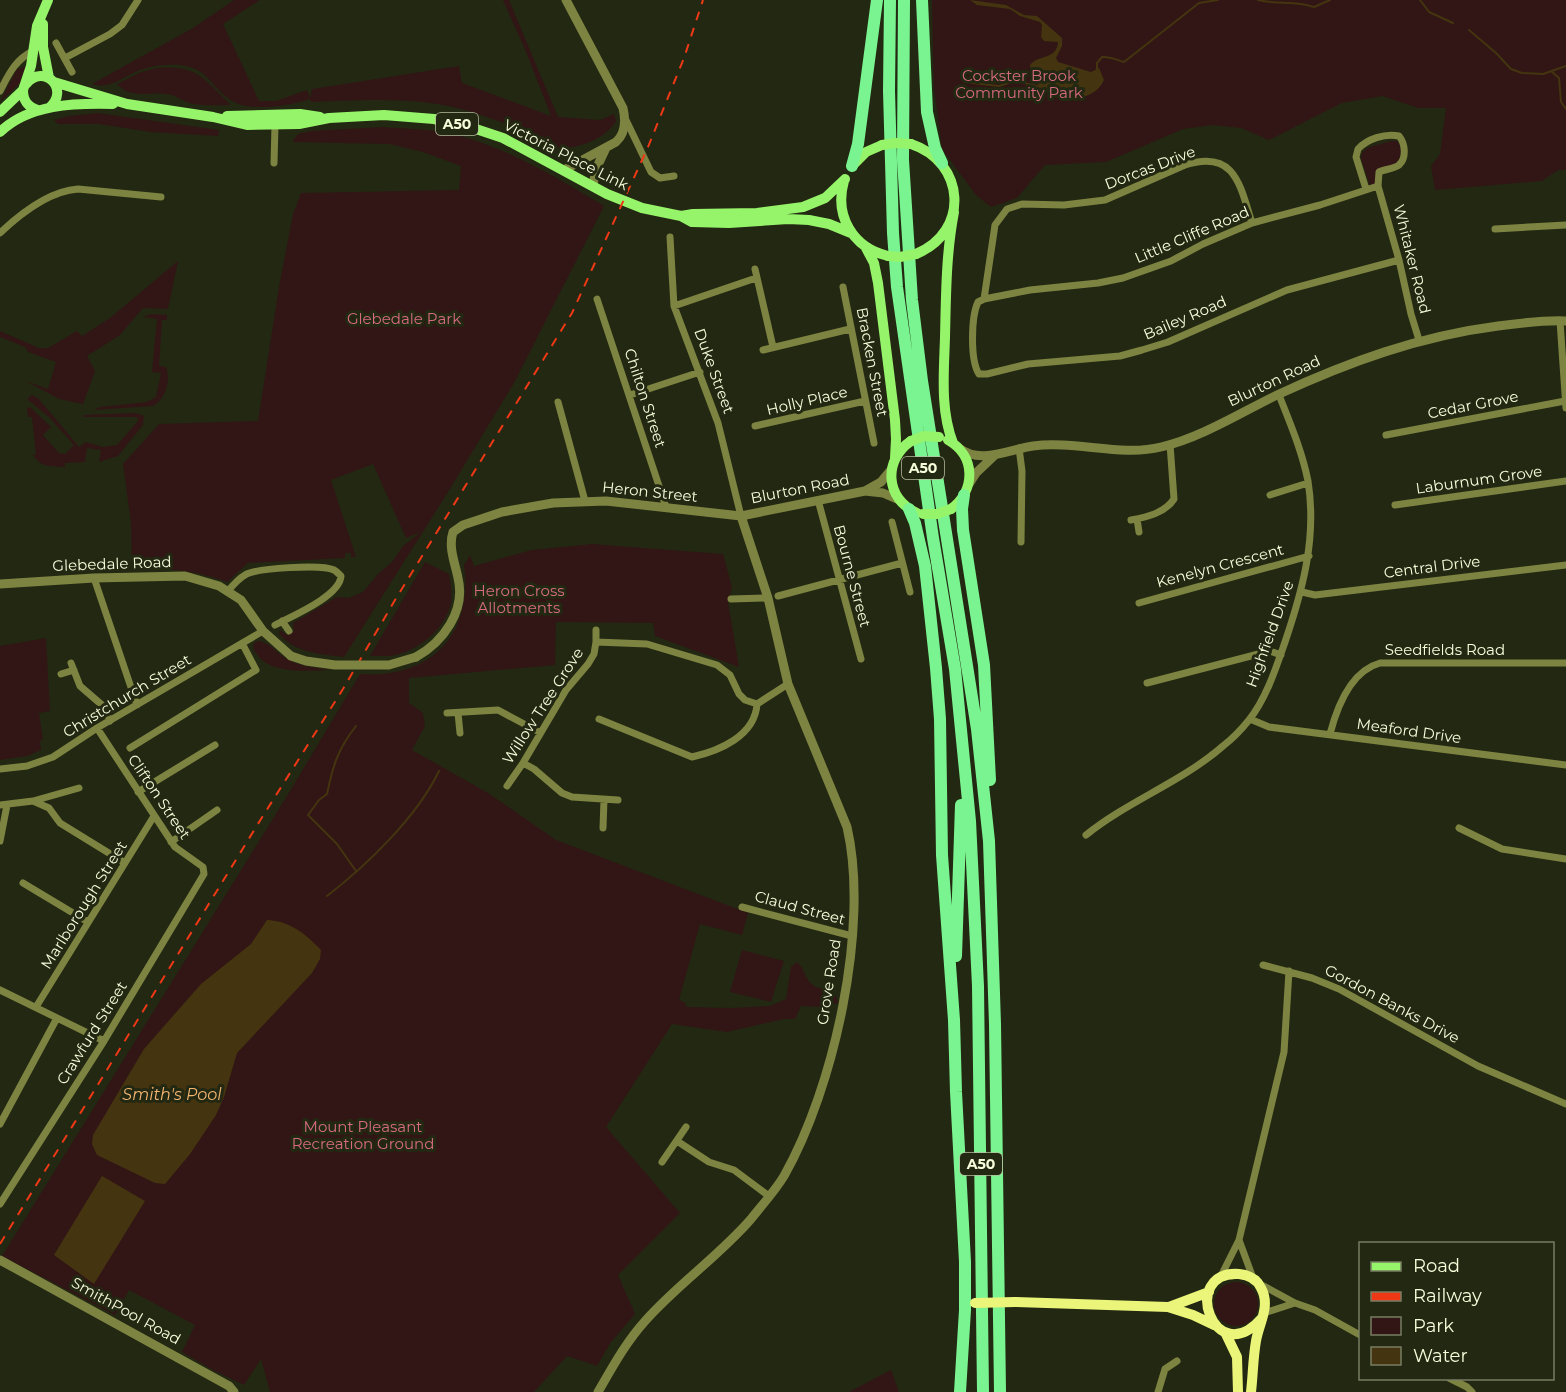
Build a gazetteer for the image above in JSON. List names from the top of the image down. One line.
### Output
{"streets":{"highway":["A50"],"main road":["Victoria Place Link"],"street":["Dorcas Drive","Little Cliffe Road","Whitaker Road","Bailey Road","Bracken Street","Duke Street","Blurton Road","Chilton Street","Holly Place","Cedar Grove","Laburnum Grove","Heron Street","Glebedale Road","Kenelyn Crescent","Central Drive","Bourne Street","Highfield Drive","Seedfields Road","Christchurch Street","Willow Tree Grove","Meaford Drive","Clifton Street","Marlborough Street","Claud Street","Grove Road","Gordon Banks Drive","Crawfurd Street","SmithPool Road"]},"crossings":[["A50","Victoria Place Link"],["A50","Blurton Road"],["Dorcas Drive","Little Cliffe Road"],["Dorcas Drive","Bailey Road"],["Little Cliffe Road","Whitaker Road"],["Little Cliffe Road","Bailey Road"],["Whitaker Road","Bailey Road"],["Whitaker Road","Blurton Road"],["Bracken Street","Holly Place"],["Duke Street","Blurton Road"],["Duke Street","Heron Street"],["Duke Street","Grove Road"],["Blurton Road","Heron Street"],["Blurton Road","Bourne Street"],["Blurton Road","Highfield Drive"],["Blurton Road","Grove Road"],["Chilton Street","Heron Street"],["Heron Street","Glebedale Road"],["Heron Street","Grove Road"],["Glebedale Road","Christchurch Street"],["Kenelyn Crescent","Highfield Drive"],["Central Drive","Highfield Drive"],["Highfield Drive","Meaford Drive"],["Seedfields Road","Meaford Drive"],["Christchurch Street","Clifton Street"],["Clifton Street","Marlborough Street"],["Clifton Street","Crawfurd Street"],["Claud Street","Grove Road"]],"water":["Smith's Pool"],"parks":["Cockster Brook Community Park","Glebedale Park","Heron Cross Allotments","Mount Pleasant Recreation Ground"],"legend":["Road","Railway","Park","Water"]}
